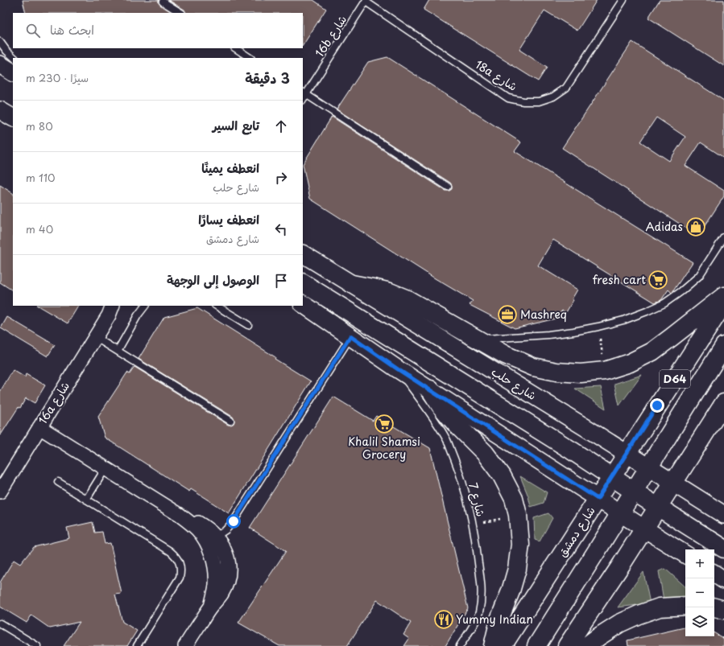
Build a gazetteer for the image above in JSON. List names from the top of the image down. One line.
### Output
{"streets":{"main road":["D64","شارع دمشق"],"street":["شارع حلب","16a شارع"],"lane":["16b شارع","18a شارع","شارع 7"]},"crossings":[["16b شارع","18a شارع"],["شارع حلب","شارع دمشق"]],"places":{"shop":["Adidas"],"supermarket":["fresh cart","Khalil Shamsi Grocery"],"office":["Mashreq"],"restaurant":["Yummy Indian"]},"page":{"search":"ابحث هنا","heading":["3 دقيقة","سيرًا · 230 m"],"list":[["تابع السير","80 m"],["انعطف يمينًا","شارع حلب","110 m"],["انعطف يسارًا","شارع دمشق","40 m"],"الوصول إلى الوجهة"],"map_buttons":["+","−"]}}
